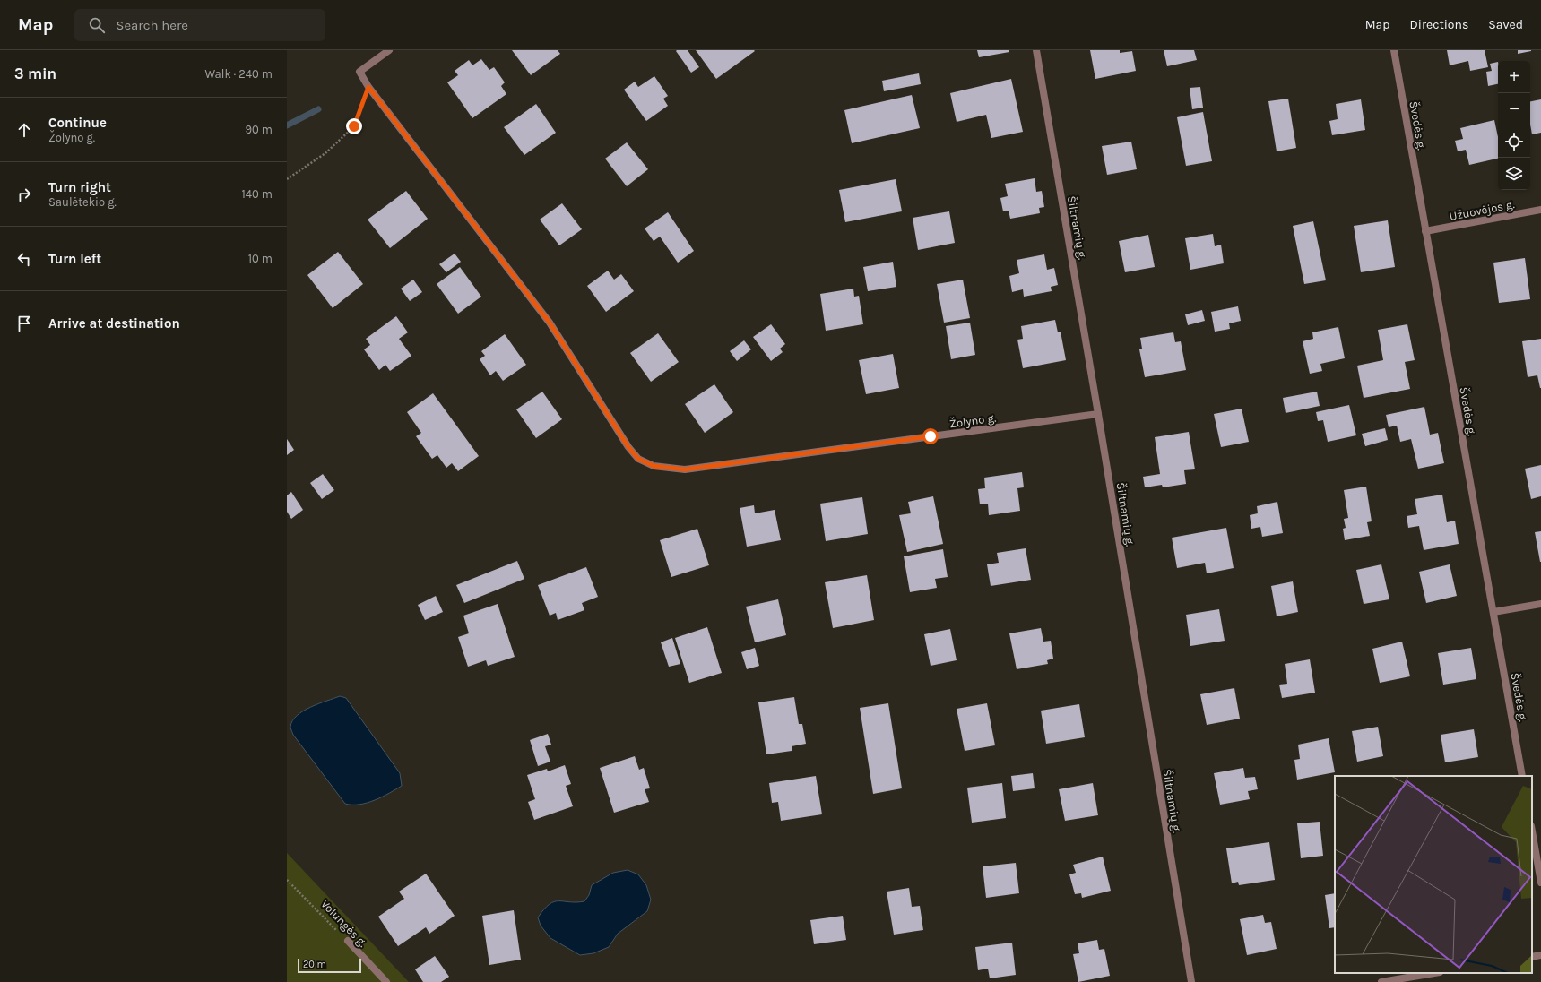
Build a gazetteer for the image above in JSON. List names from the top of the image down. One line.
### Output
{"streets":{"street":["Švedės g.","Užuovėjos g.","Šiltnamių g.","Žolyno g.","Volungės g."]},"crossings":[["Švedės g.","Užuovėjos g."],["Šiltnamių g.","Žolyno g."]],"scale_bar":"20 m","page":{"header":"Map","search":"Search here","nav":["Map","Directions","Saved"],"heading":["3 min","Walk · 240 m"],"map_buttons":["+","−"],"list":[["Continue","Žolyno g.","90 m"],["Turn right","Saulėtekio g.","140 m"],["Turn left","10 m"],"Arrive at destination"],"scale":"20 m"}}
